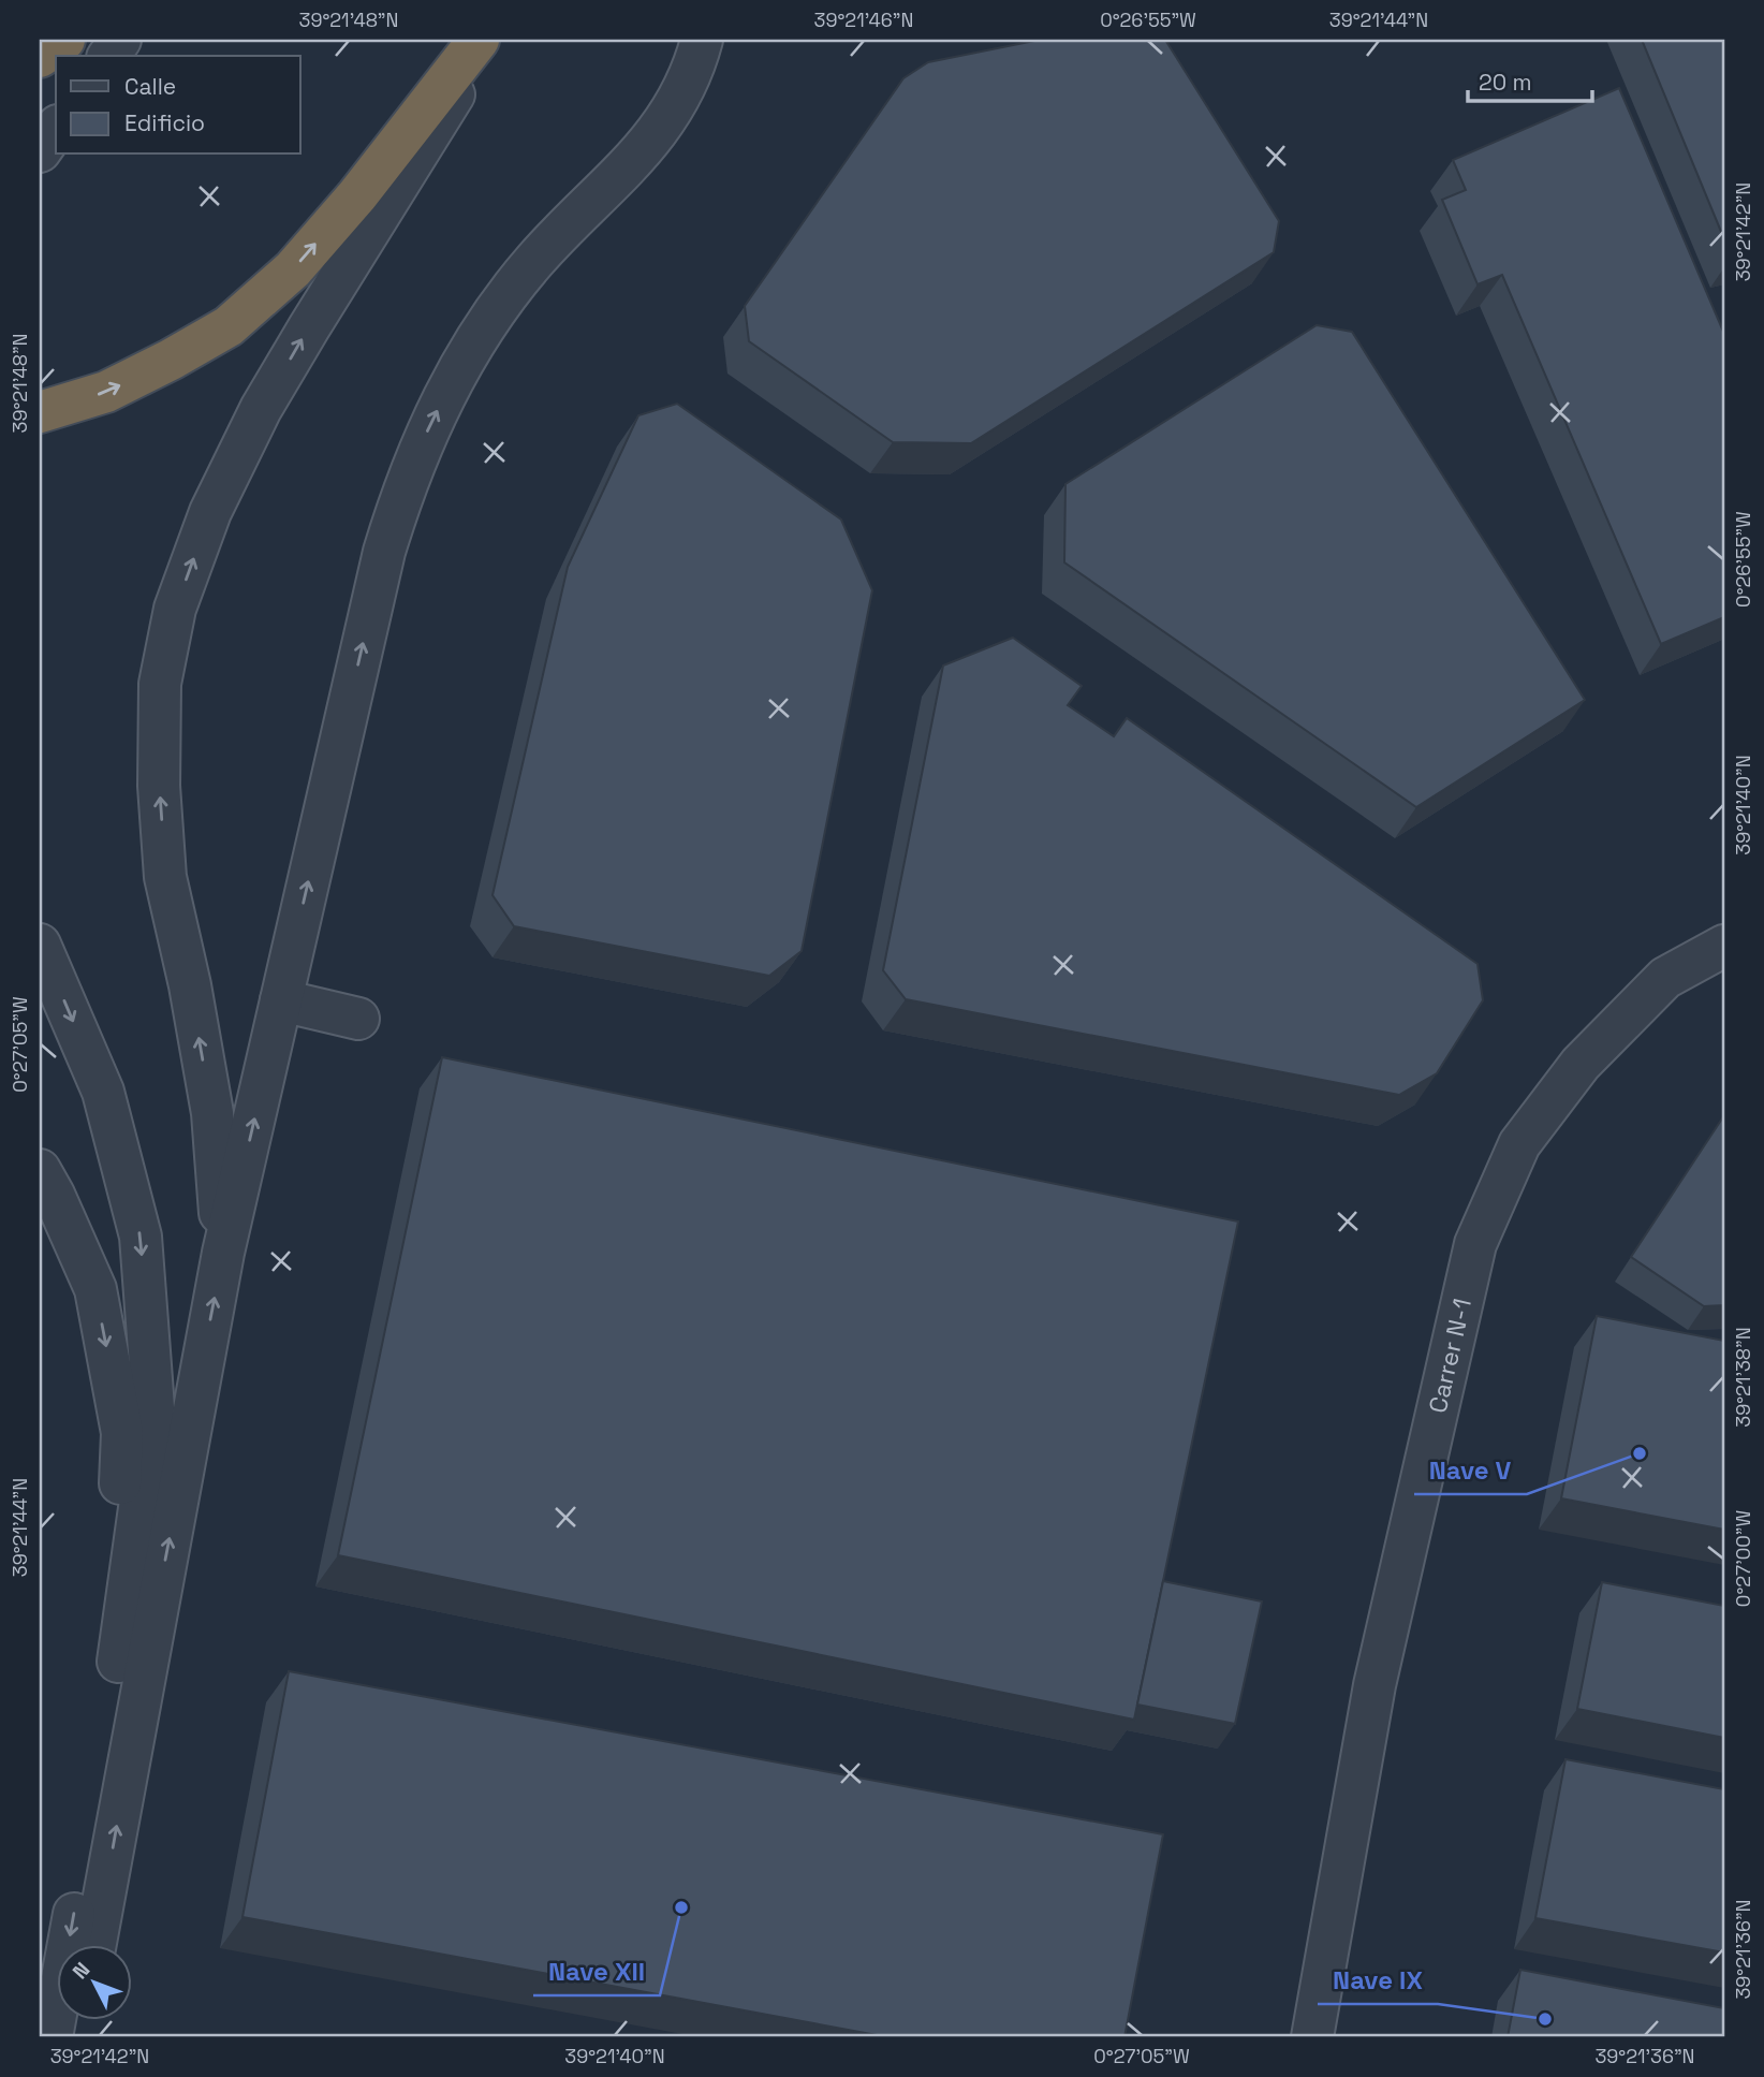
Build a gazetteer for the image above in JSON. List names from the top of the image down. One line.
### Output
{"streets":{"street":["Carrer N-1"]},"places":["Nave V","Nave XII","Nave IX"],"legend":["Calle","Edificio"],"scale_bar":"20 m","north":"top left","coordinates":["39°21'48\"N","39°21'46\"N","0°26'55\"W","39°21'44\"N","39°21'42\"N","39°21'40\"N","0°27'05\"W","39°21'38\"N","0°27'00\"W","39°21'36\"N"]}
